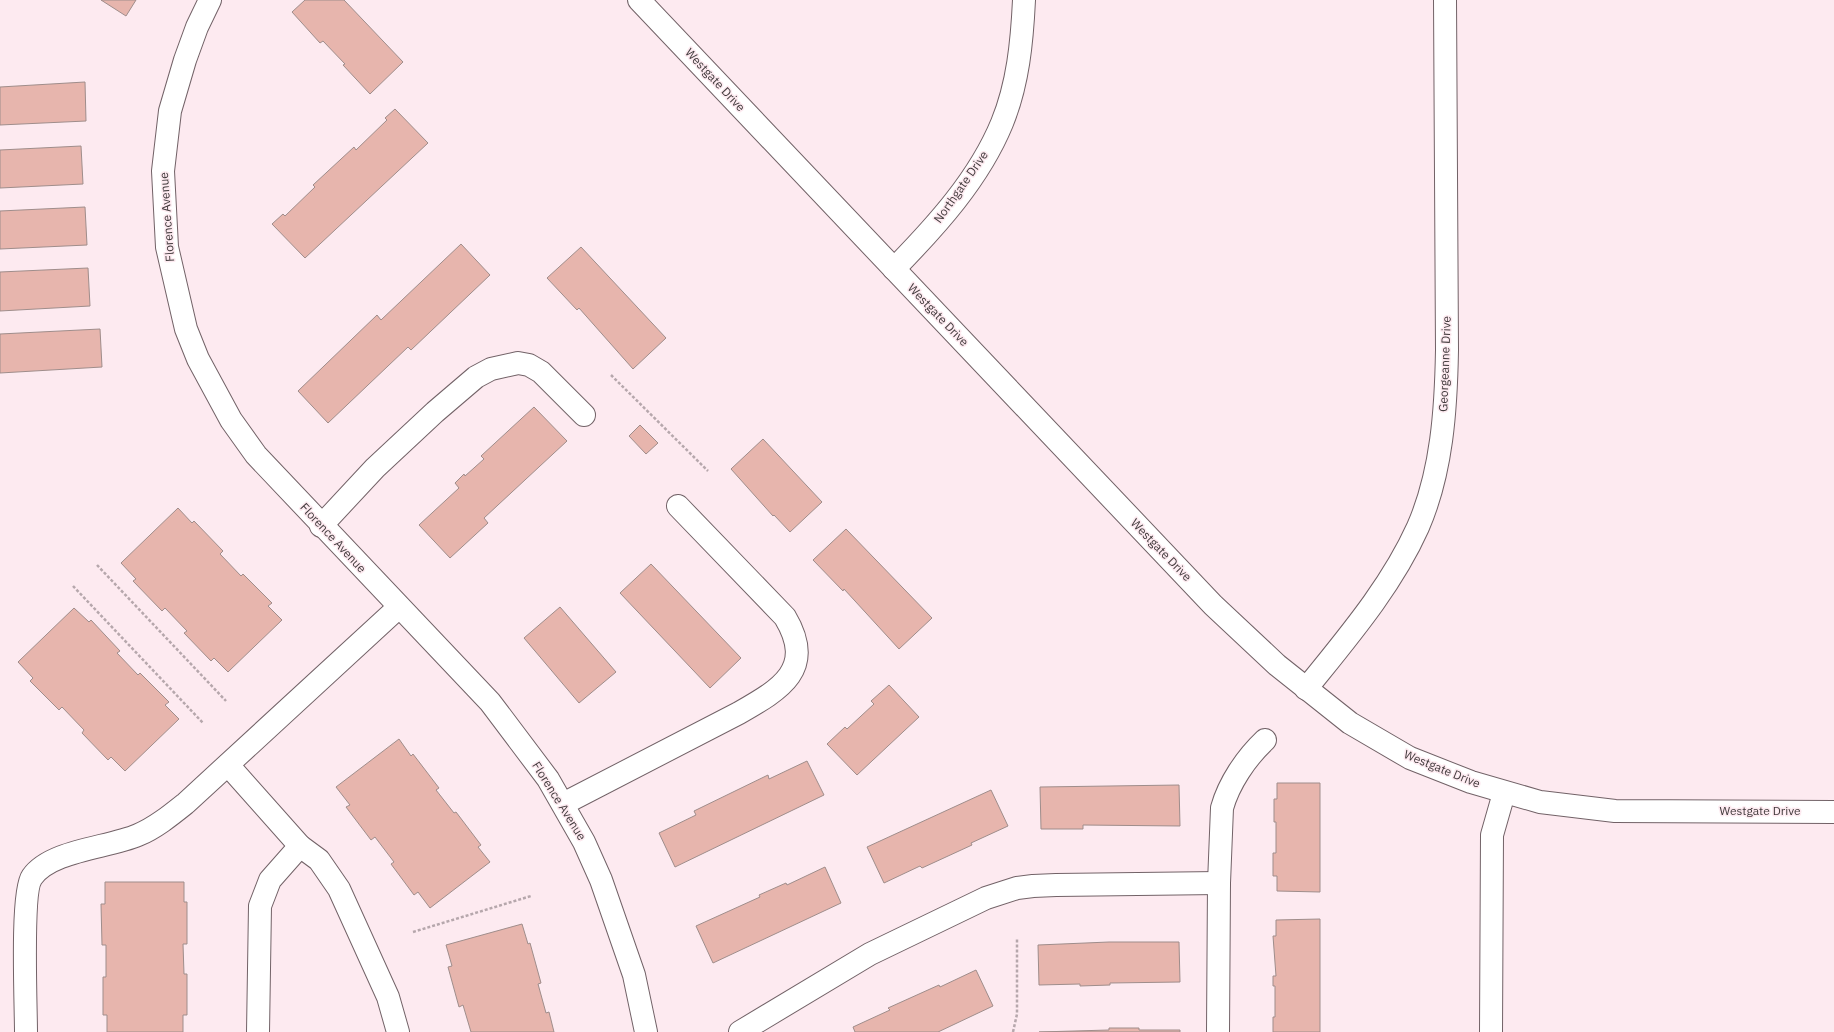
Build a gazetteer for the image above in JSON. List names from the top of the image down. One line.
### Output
{"streets":{"street":["Westgate Drive","Northgate Drive","Florence Avenue","Georgeanne Drive"]},"crossings":[["Westgate Drive","Northgate Drive"],["Westgate Drive","Georgeanne Drive"]]}
